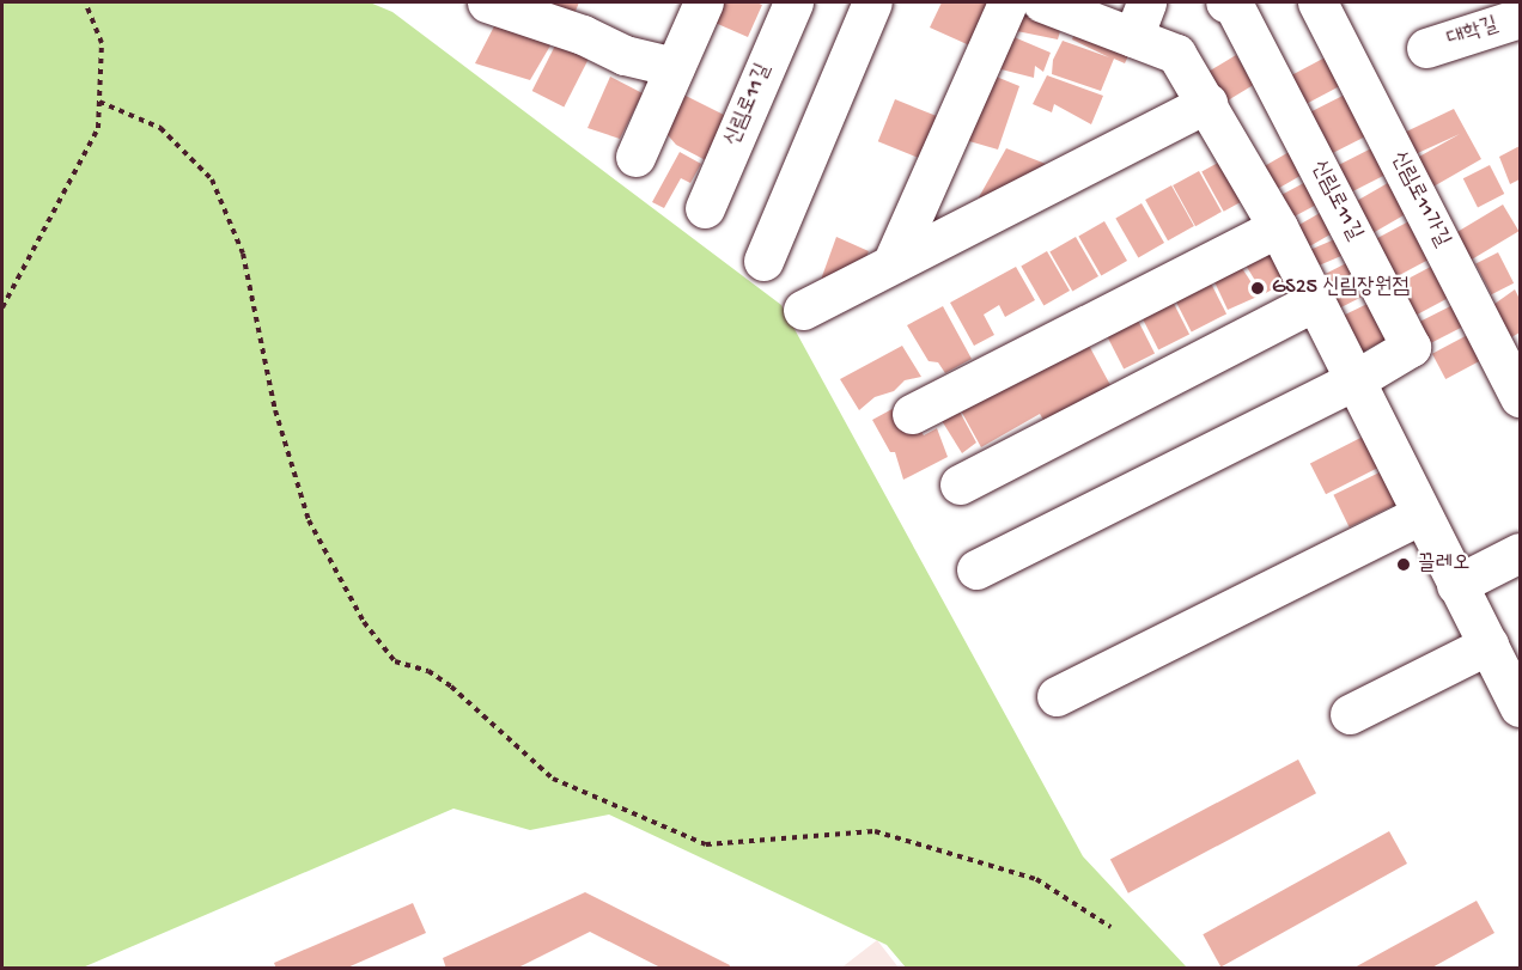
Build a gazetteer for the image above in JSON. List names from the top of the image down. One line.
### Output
{"streets":{"street":["대학길","신림로11길","신림로11가길"]},"places":["GS25 신림장원점","끌레오"]}
